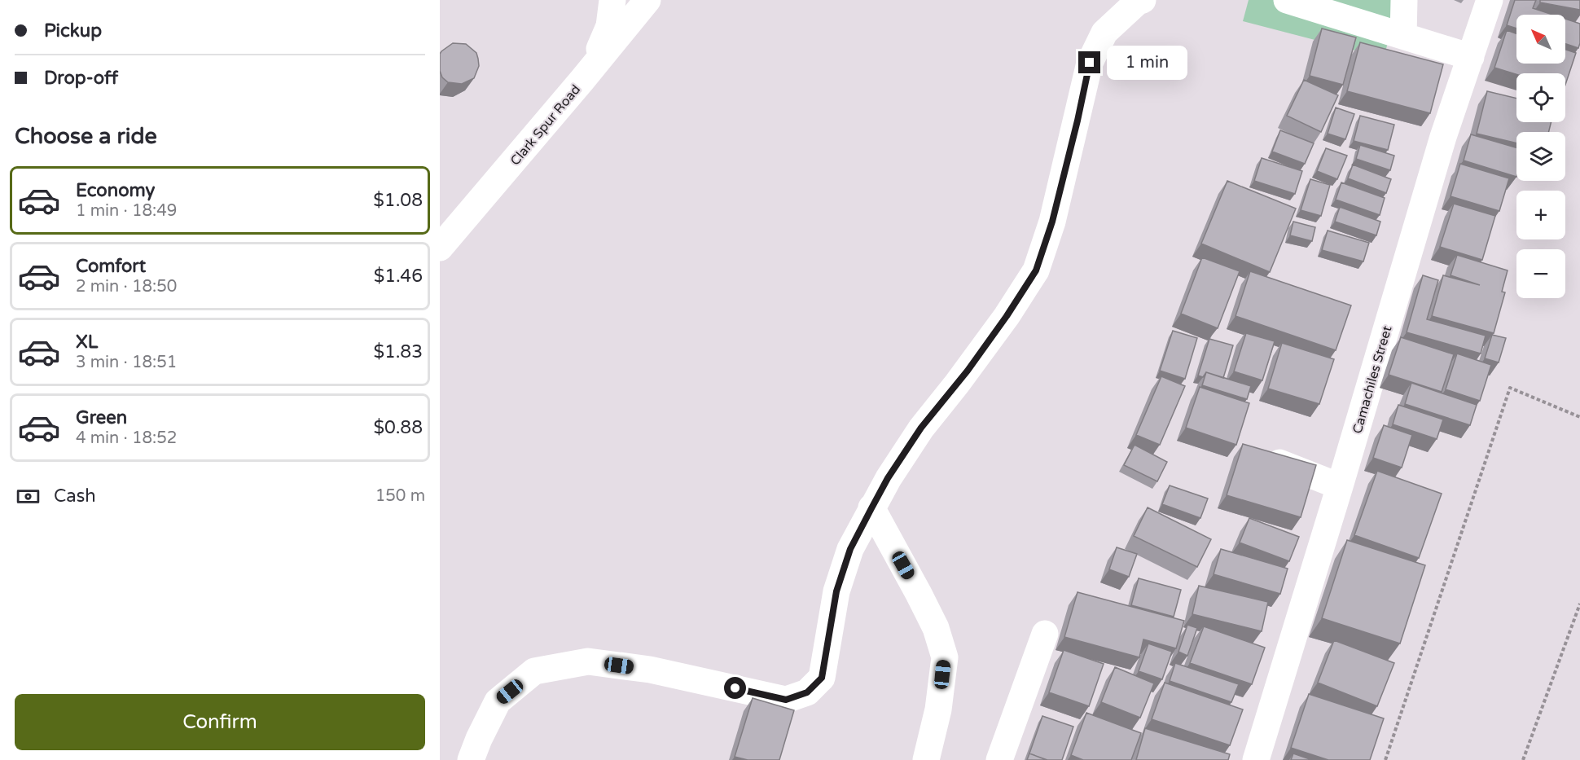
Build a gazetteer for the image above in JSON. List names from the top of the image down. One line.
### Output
{"streets":{"main road":["Clark Spur Road","Camachiles Street"]},"north":"top left","page":{"banner":["Pickup","Drop-off"],"map_buttons":["+","−"],"bubble":"1 min","heading":"Choose a ride","list":[{"name":"Economy","note":"1 min · 18:49","value":"$1.08"},{"name":"Comfort","note":"2 min · 18:50","value":"$1.46"},{"name":"XL","note":"3 min · 18:51","value":"$1.83"},{"name":"Green","note":"4 min · 18:52","value":"$0.88"}],"pay":["Cash","150 m"],"buttons":"Confirm"}}
